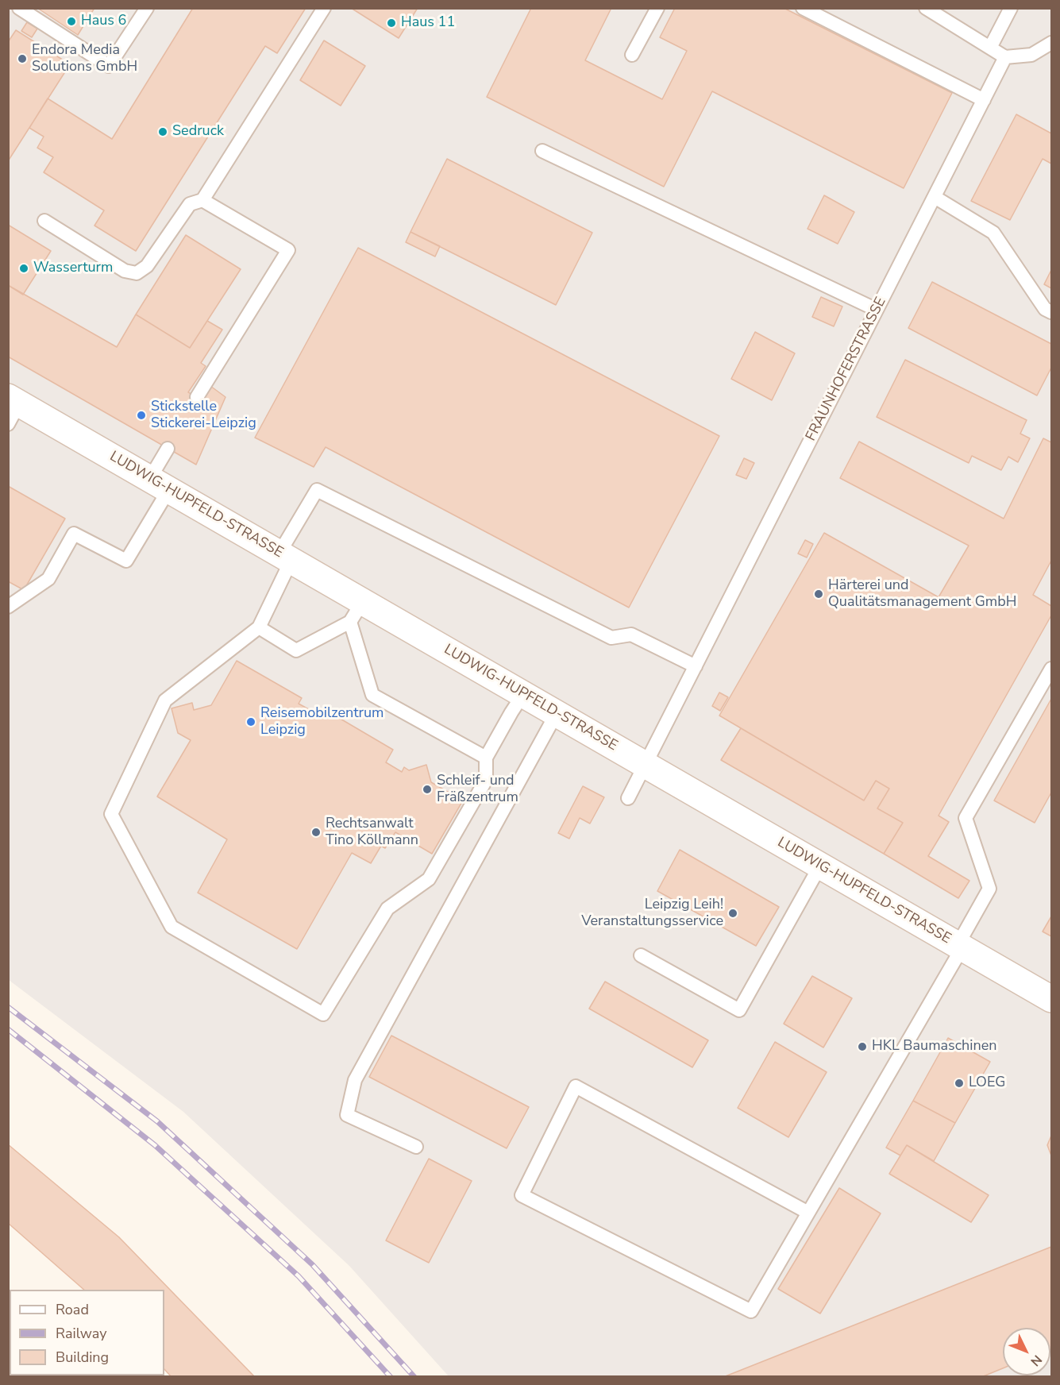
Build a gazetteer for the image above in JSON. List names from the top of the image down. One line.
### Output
{"streets":{"main road":["LUDWIG-HUPFELD-STRASSE"],"lane":["FRAUNHOFERSTRASSE"]},"crossings":[["FRAUNHOFERSTRASSE","LUDWIG-HUPFELD-STRASSE"]],"places":["Haus 6","Haus 11","Endora Media Solutions GmbH","Sedruck","Wasserturm","Stickstelle Stickerei-Leipzig","Härterei und Qualitätsmanagement GmbH","Reisemobilzentrum Leipzig","Schleif- und Fräßzentrum","Rechtsanwalt Tino Köllmann","Leipzig Leih! Veranstaltungsservice","HKL Baumaschinen","LOEG"],"legend":["Road","Railway","Building"],"north":"bottom right"}
